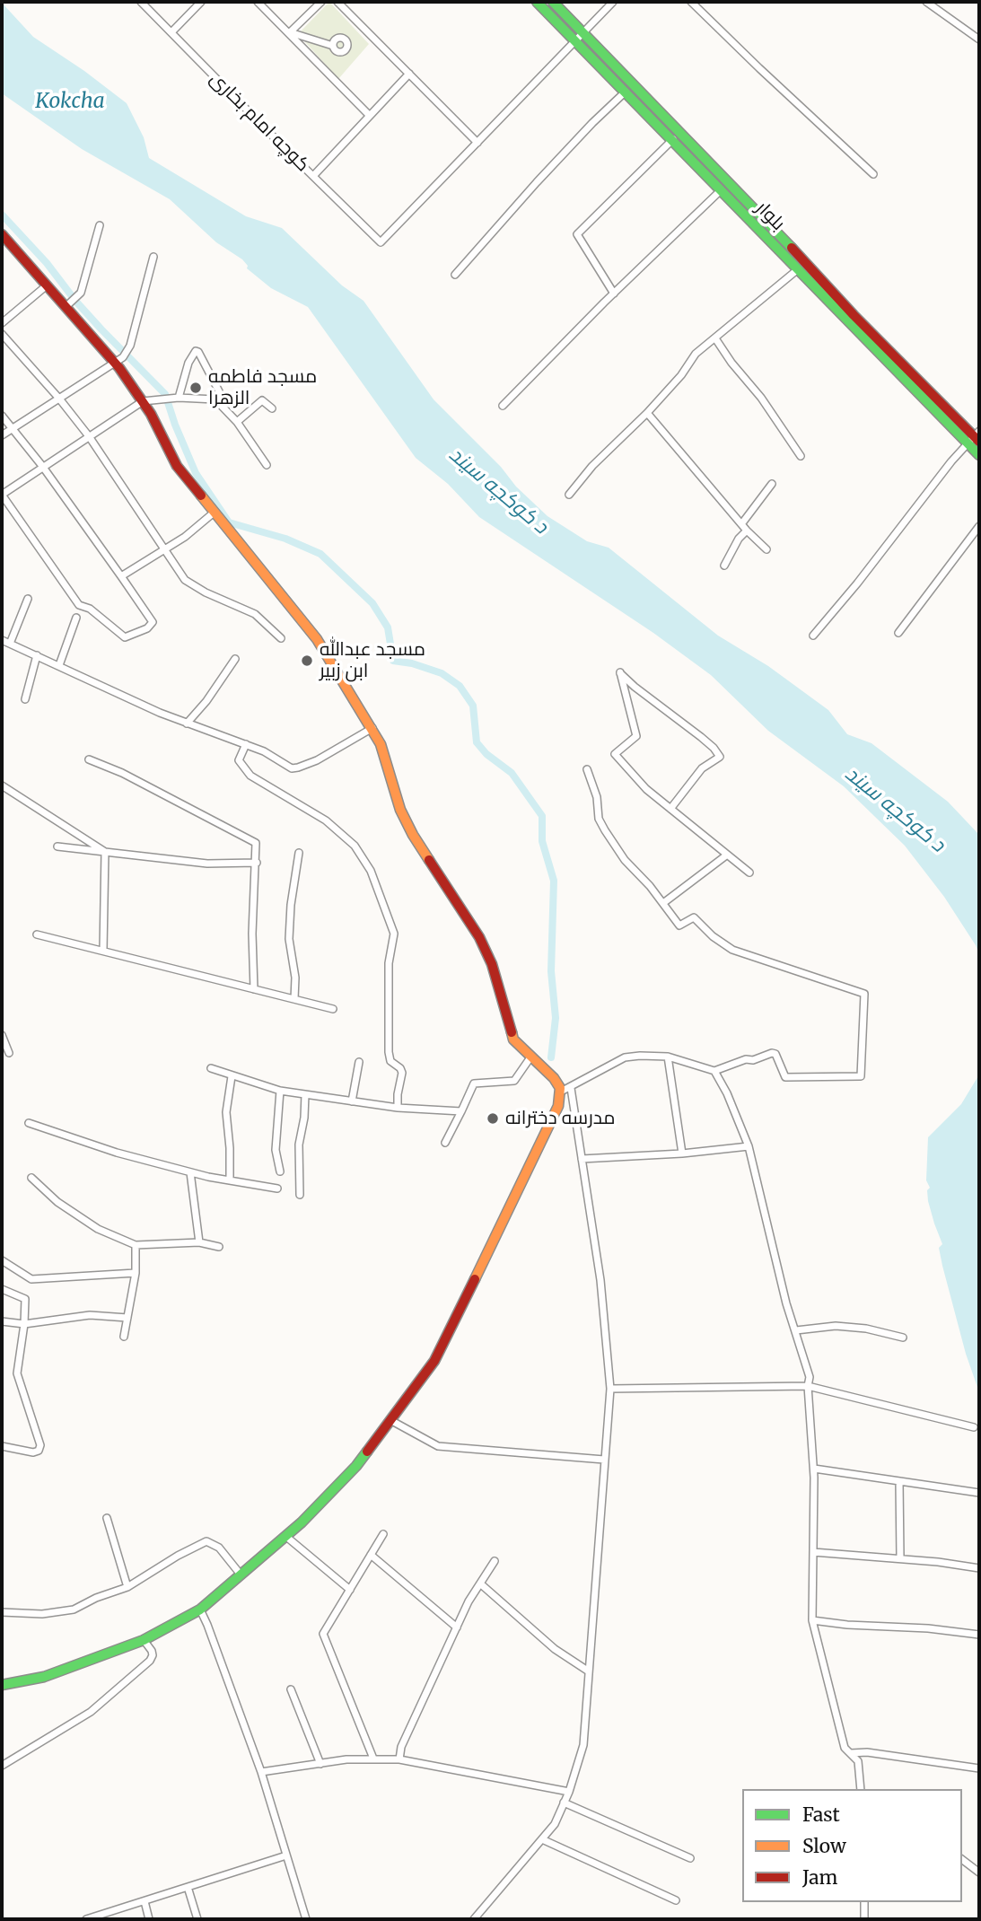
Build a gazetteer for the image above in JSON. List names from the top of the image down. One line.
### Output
{"streets":{"street":["کوچه امام بخاری","بلوار"]},"water":["Kokcha","د کوکچه سیند"],"places":["مسجد فاطمه الزهرا","مسجد عبدالله ابن زبیر","مدرسه دخترانه"],"legend":["Fast","Slow","Jam"]}
